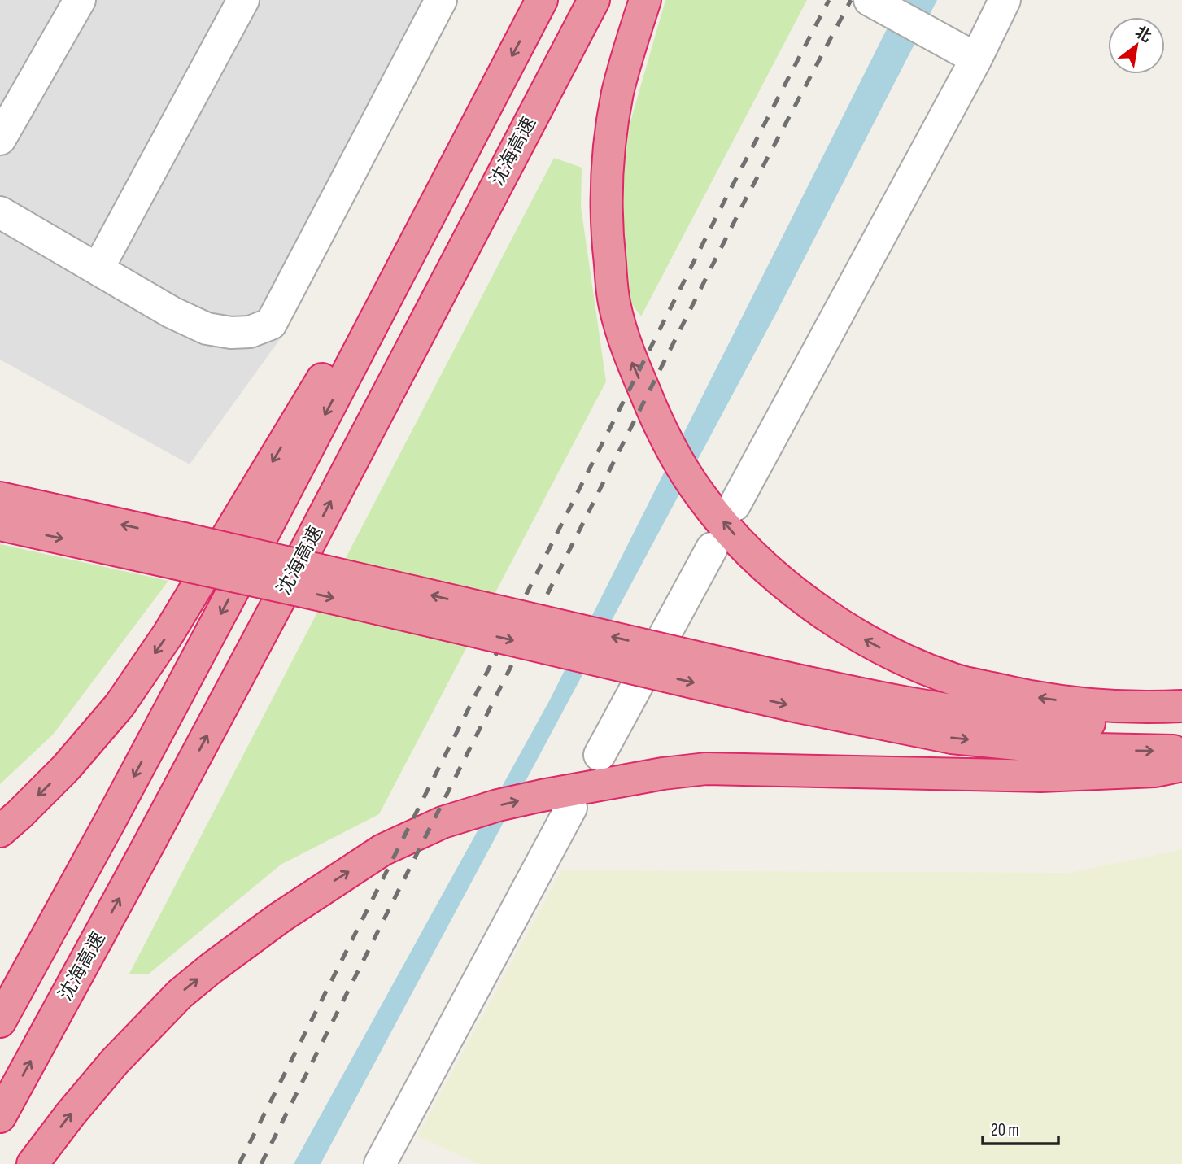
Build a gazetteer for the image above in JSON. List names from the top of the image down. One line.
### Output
{"streets":{"highway":["沈海高速"]},"scale_bar":"20 m","north":"top right"}
